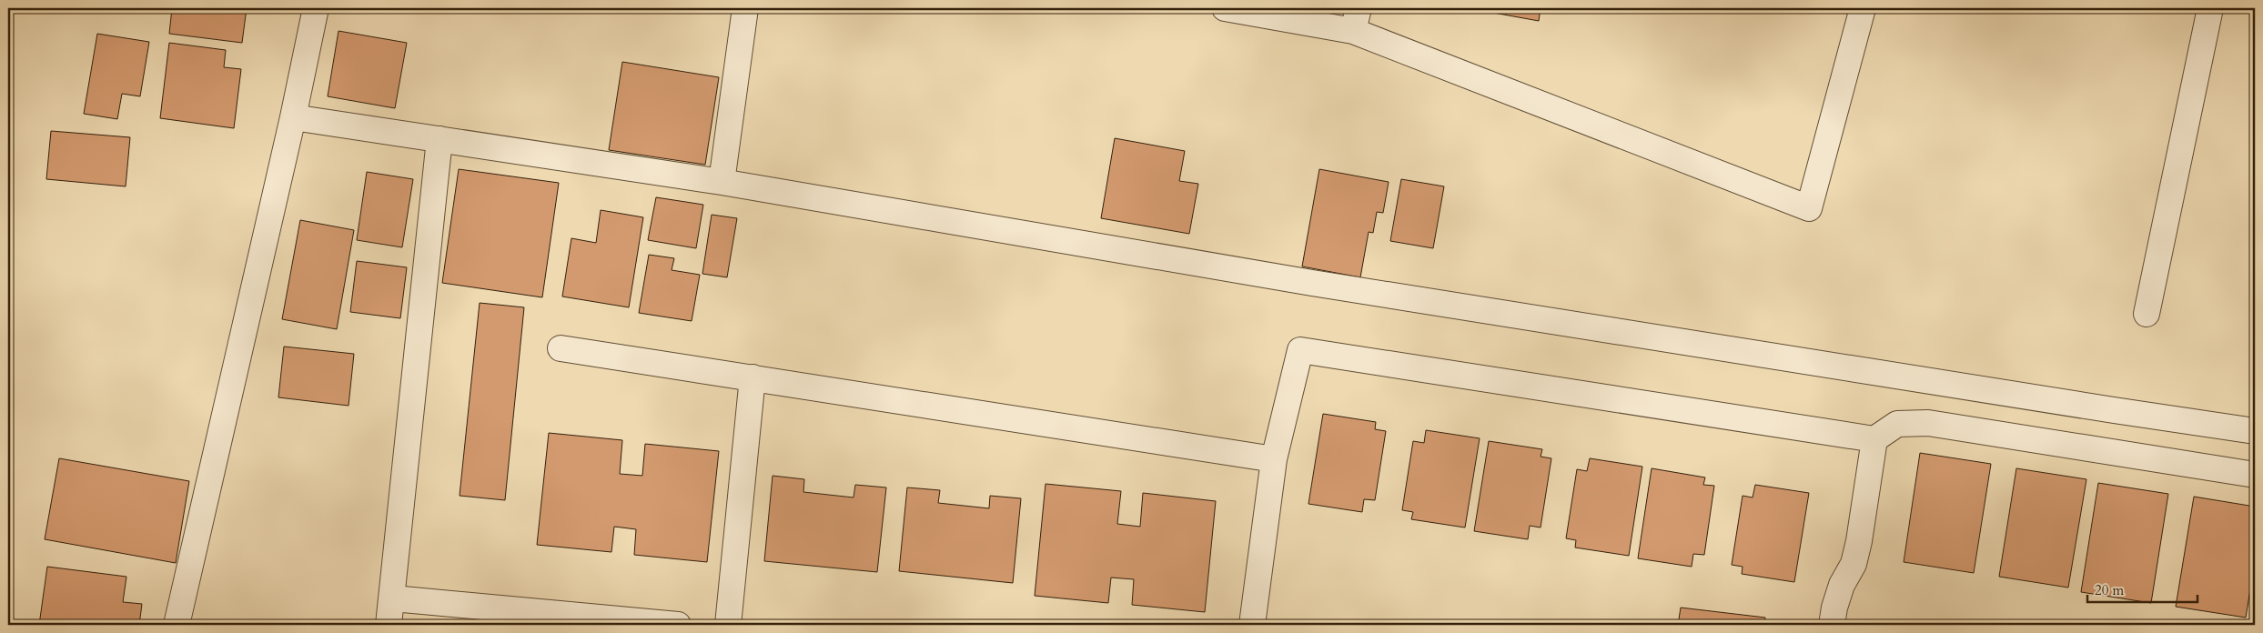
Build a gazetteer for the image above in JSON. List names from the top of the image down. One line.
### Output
{"scale_bar":"20 m"}
